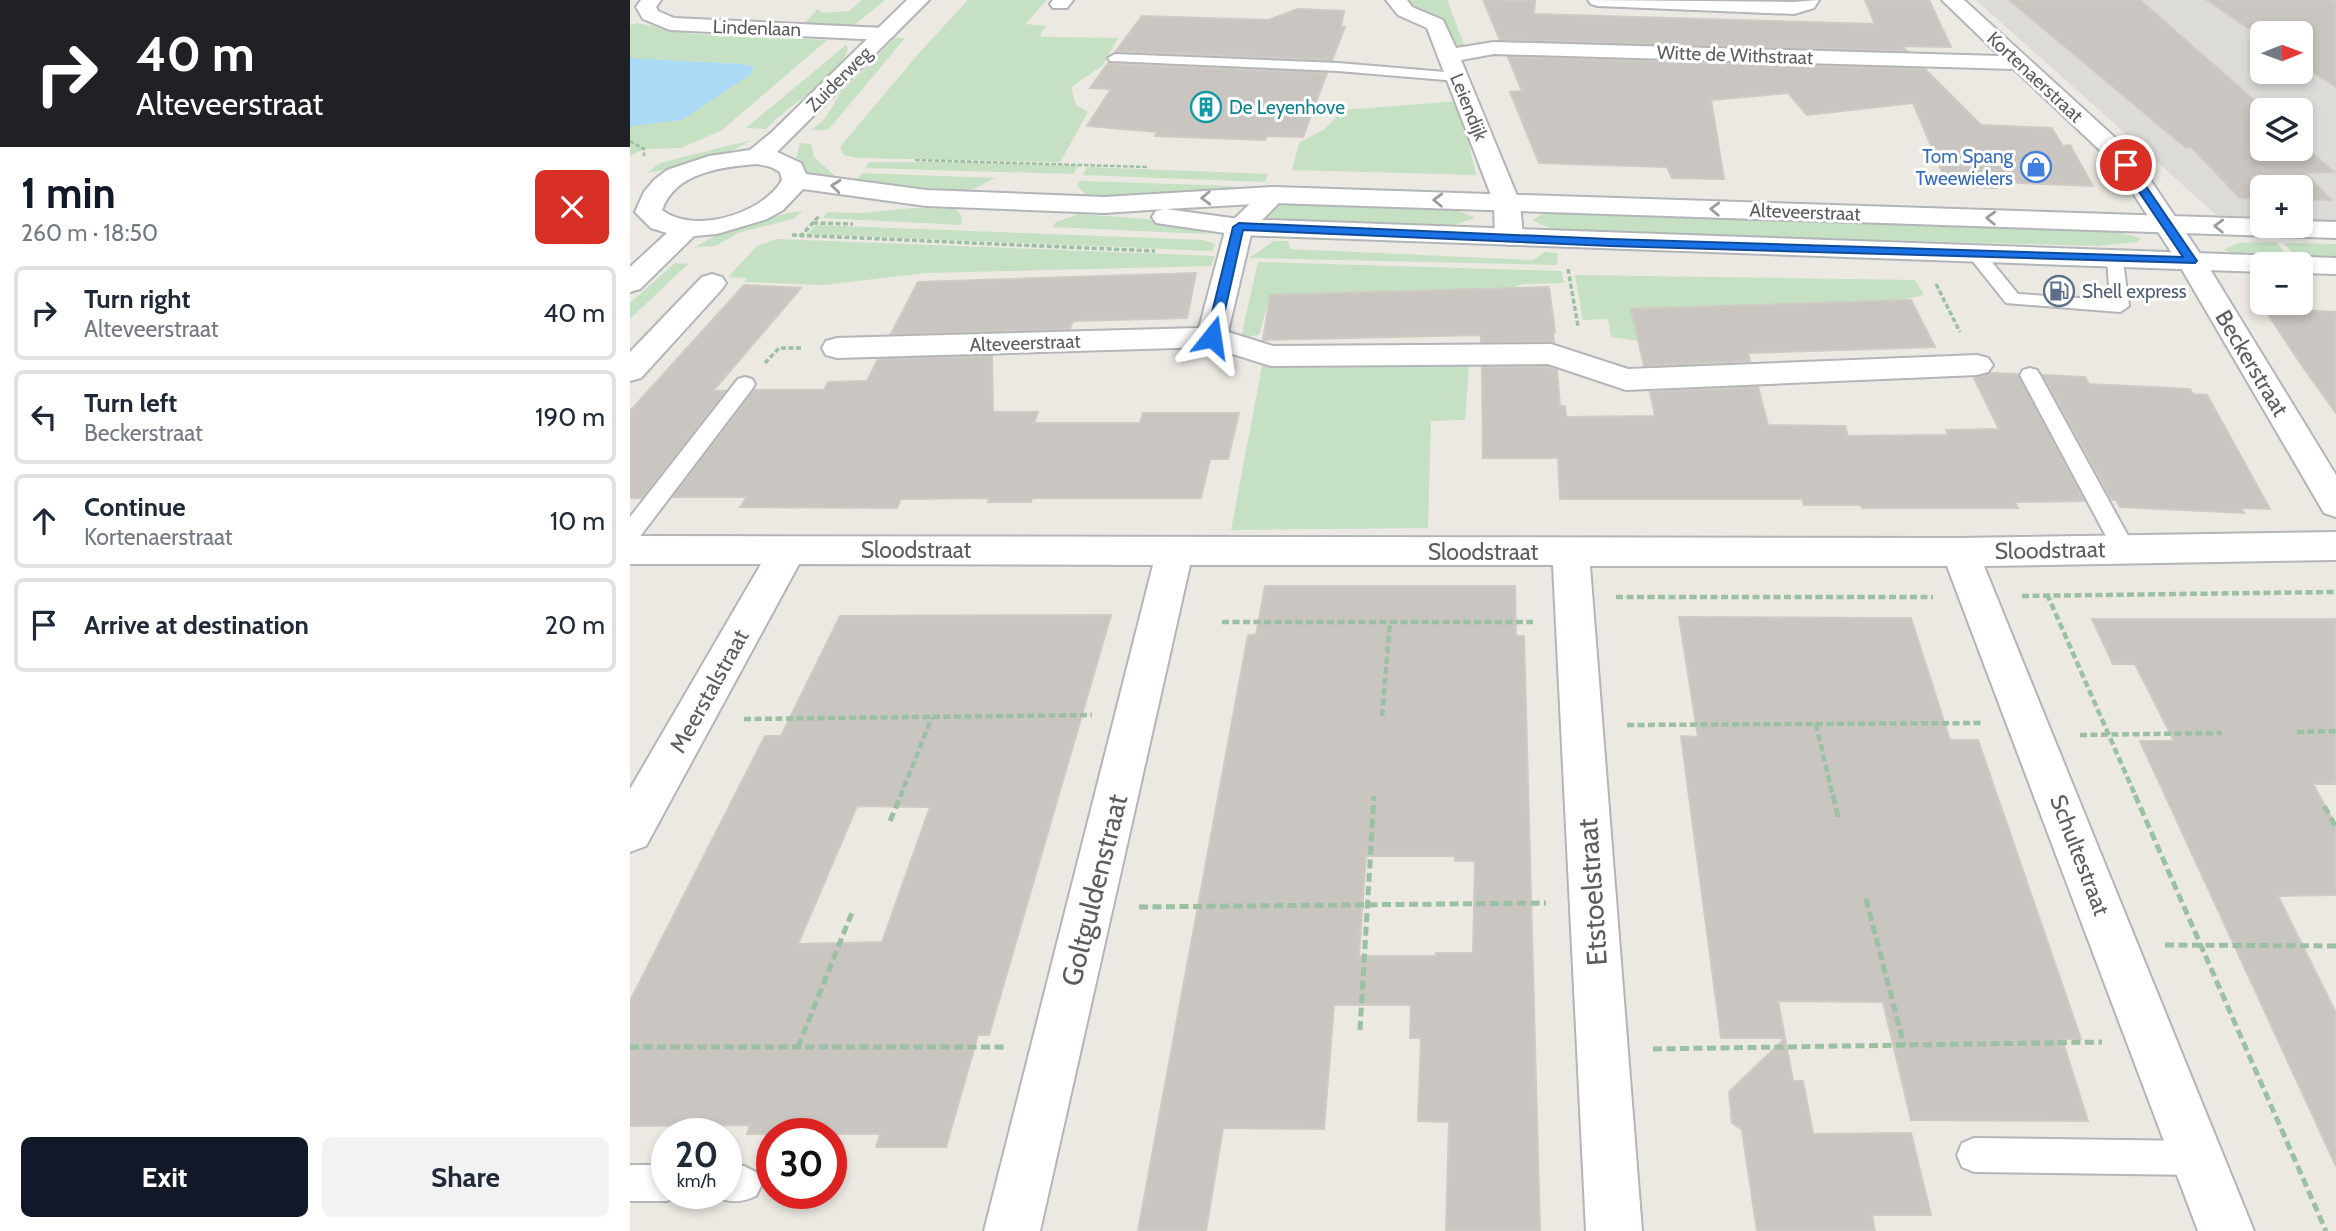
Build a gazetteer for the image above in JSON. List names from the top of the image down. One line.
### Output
{"streets":{"street":["Lindenlaan","Witte de Withstraat","Kortenaerstraat","Zuiderweg","Leiendijk","Alteveerstraat","Beckerstraat","Sloodstraat","Meerstalstraat","Schultestraat","Goltguldenstraat","Etstoelstraat"]},"crossings":[["Lindenlaan","Zuiderweg"],["Witte de Withstraat","Kortenaerstraat"],["Witte de Withstraat","Leiendijk"],["Kortenaerstraat","Alteveerstraat"],["Kortenaerstraat","Beckerstraat"],["Leiendijk","Alteveerstraat"],["Alteveerstraat","Beckerstraat"],["Sloodstraat","Meerstalstraat"],["Sloodstraat","Schultestraat"],["Sloodstraat","Goltguldenstraat"],["Sloodstraat","Etstoelstraat"]],"places":{"building":["De Leyenhove"],"shop":["Tom Spang Tweewielers"],"fuel station":["Shell express"]},"north":"right","page":{"turn":["40 m","Alteveerstraat"],"map_buttons":["+","−"],"heading":["1 min","260 m · 18:50"],"list":[{"name":"Turn right","note":"Alteveerstraat","value":"40 m"},{"name":"Turn left","note":"Beckerstraat","value":"190 m"},{"name":"Continue","note":"Kortenaerstraat","value":"10 m"},{"name":"Arrive at destination","value":"20 m"}],"speed":"20 km/h","limit":"30","buttons":["Exit","Share"]}}
